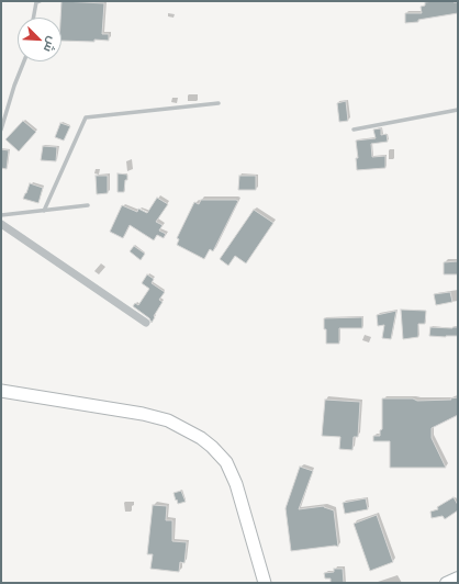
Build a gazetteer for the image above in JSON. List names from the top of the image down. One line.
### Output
{"north":"bottom right"}
